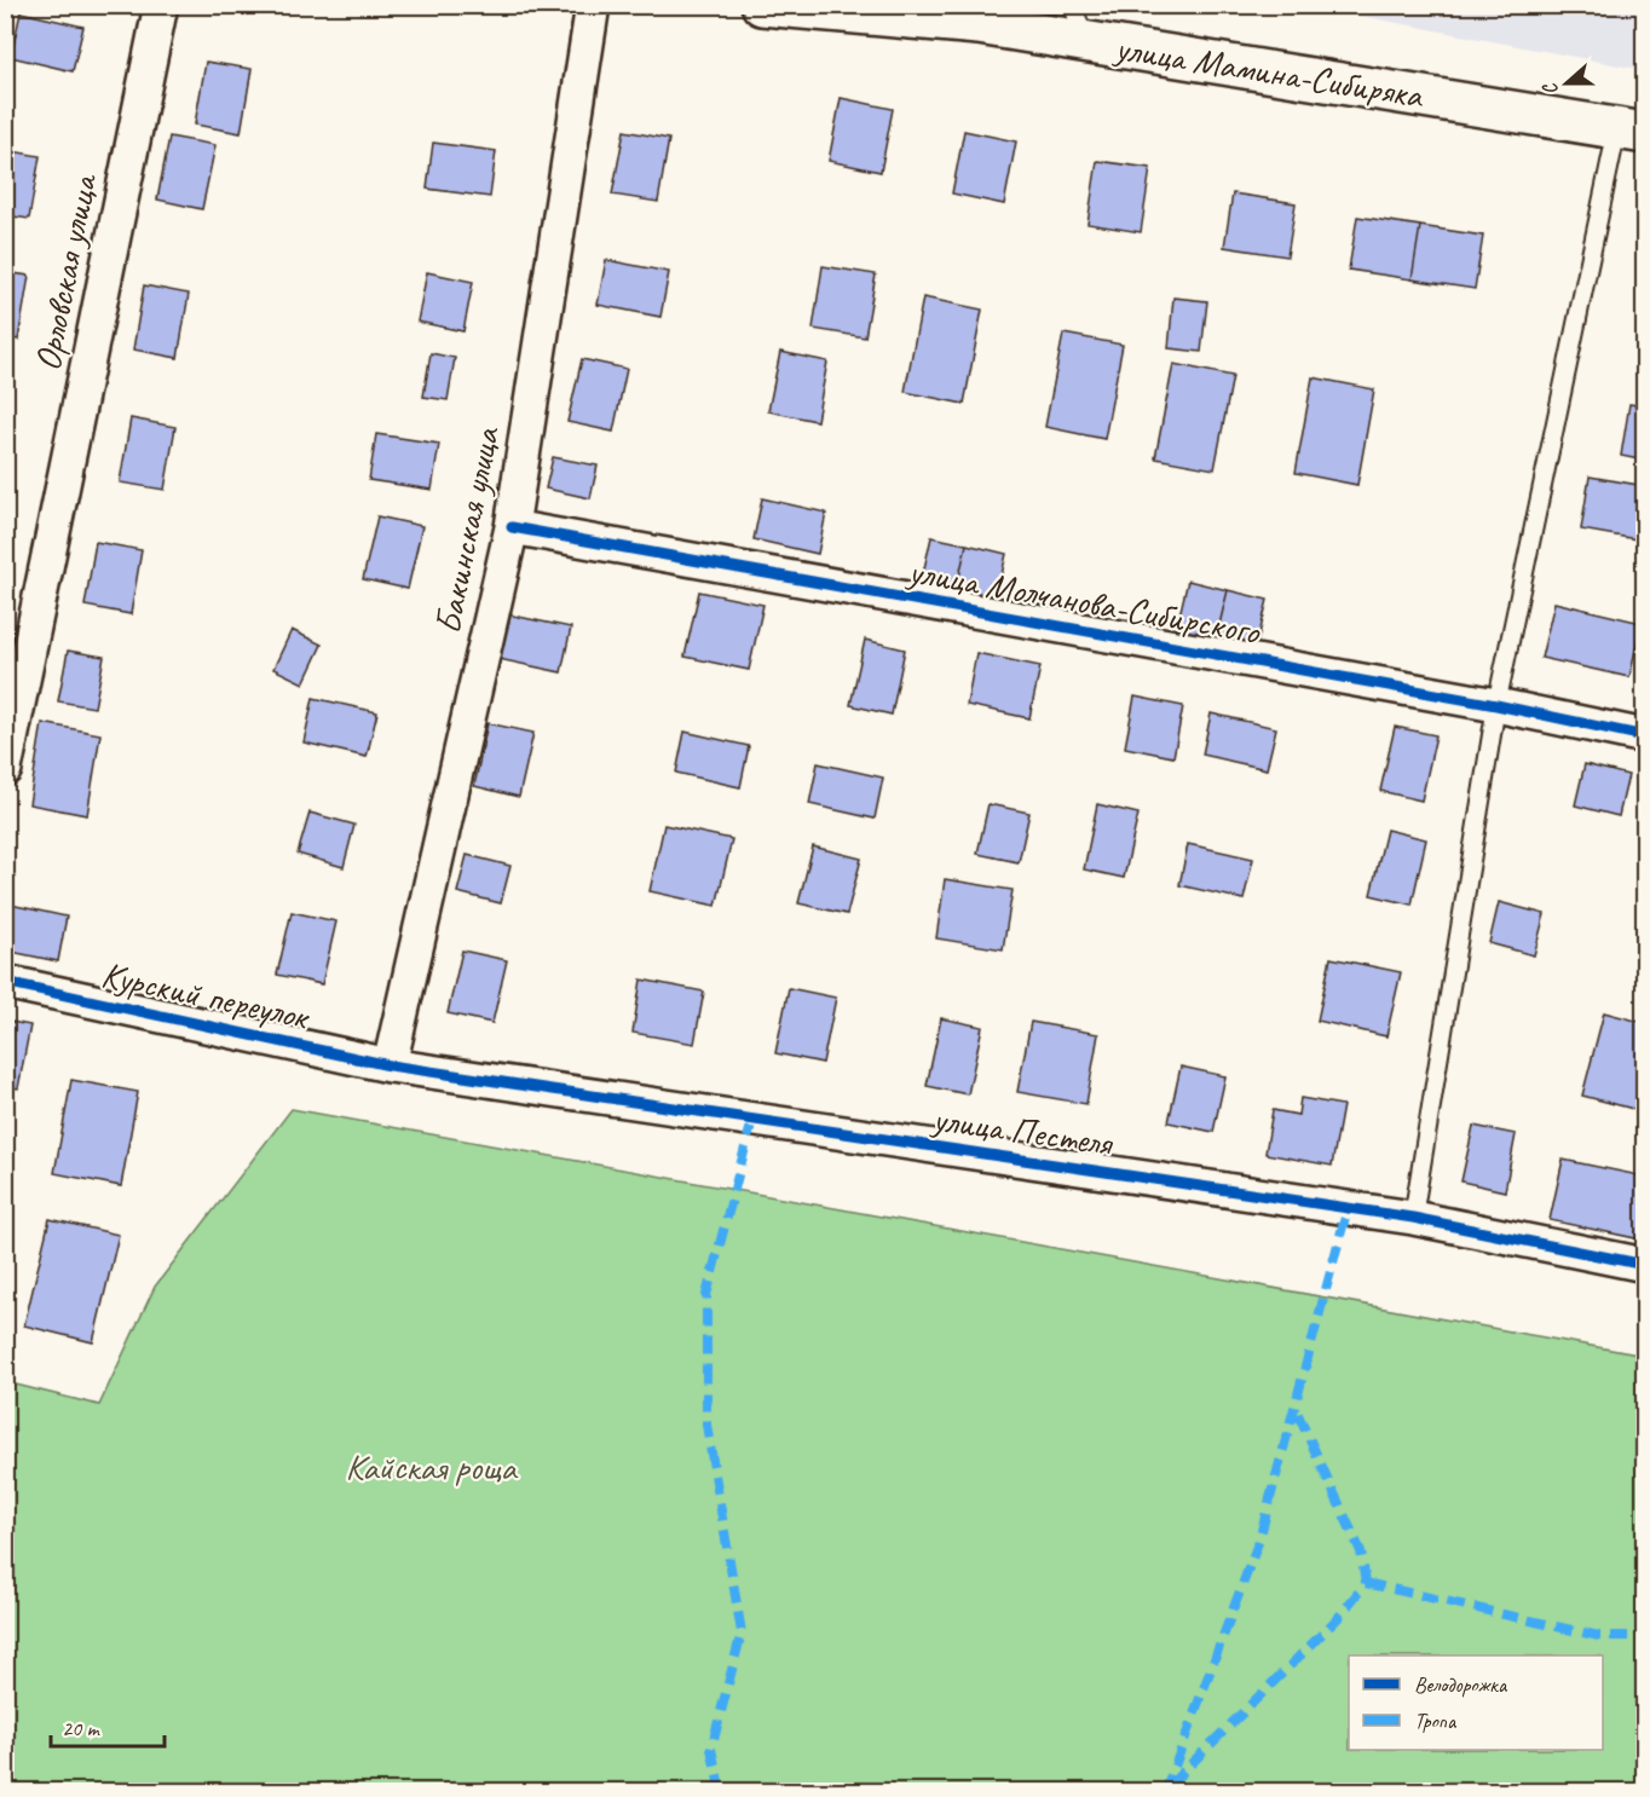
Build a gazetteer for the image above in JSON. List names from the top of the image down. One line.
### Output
{"streets":{"street":["улица Мамина-Сибиряка","Орловская улица","Бакинская улица","улица Молчанова-Сибирского","Курский переулок","улица Пестеля"]},"crossings":[["Бакинская улица","улица Молчанова-Сибирского"],["Бакинская улица","Курский переулок"],["Бакинская улица","улица Пестеля"],["Курский переулок","улица Пестеля"]],"parks":["Кайская роща"],"legend":["Велодорожка","Тропа"],"scale_bar":"20 m","north":"left"}
